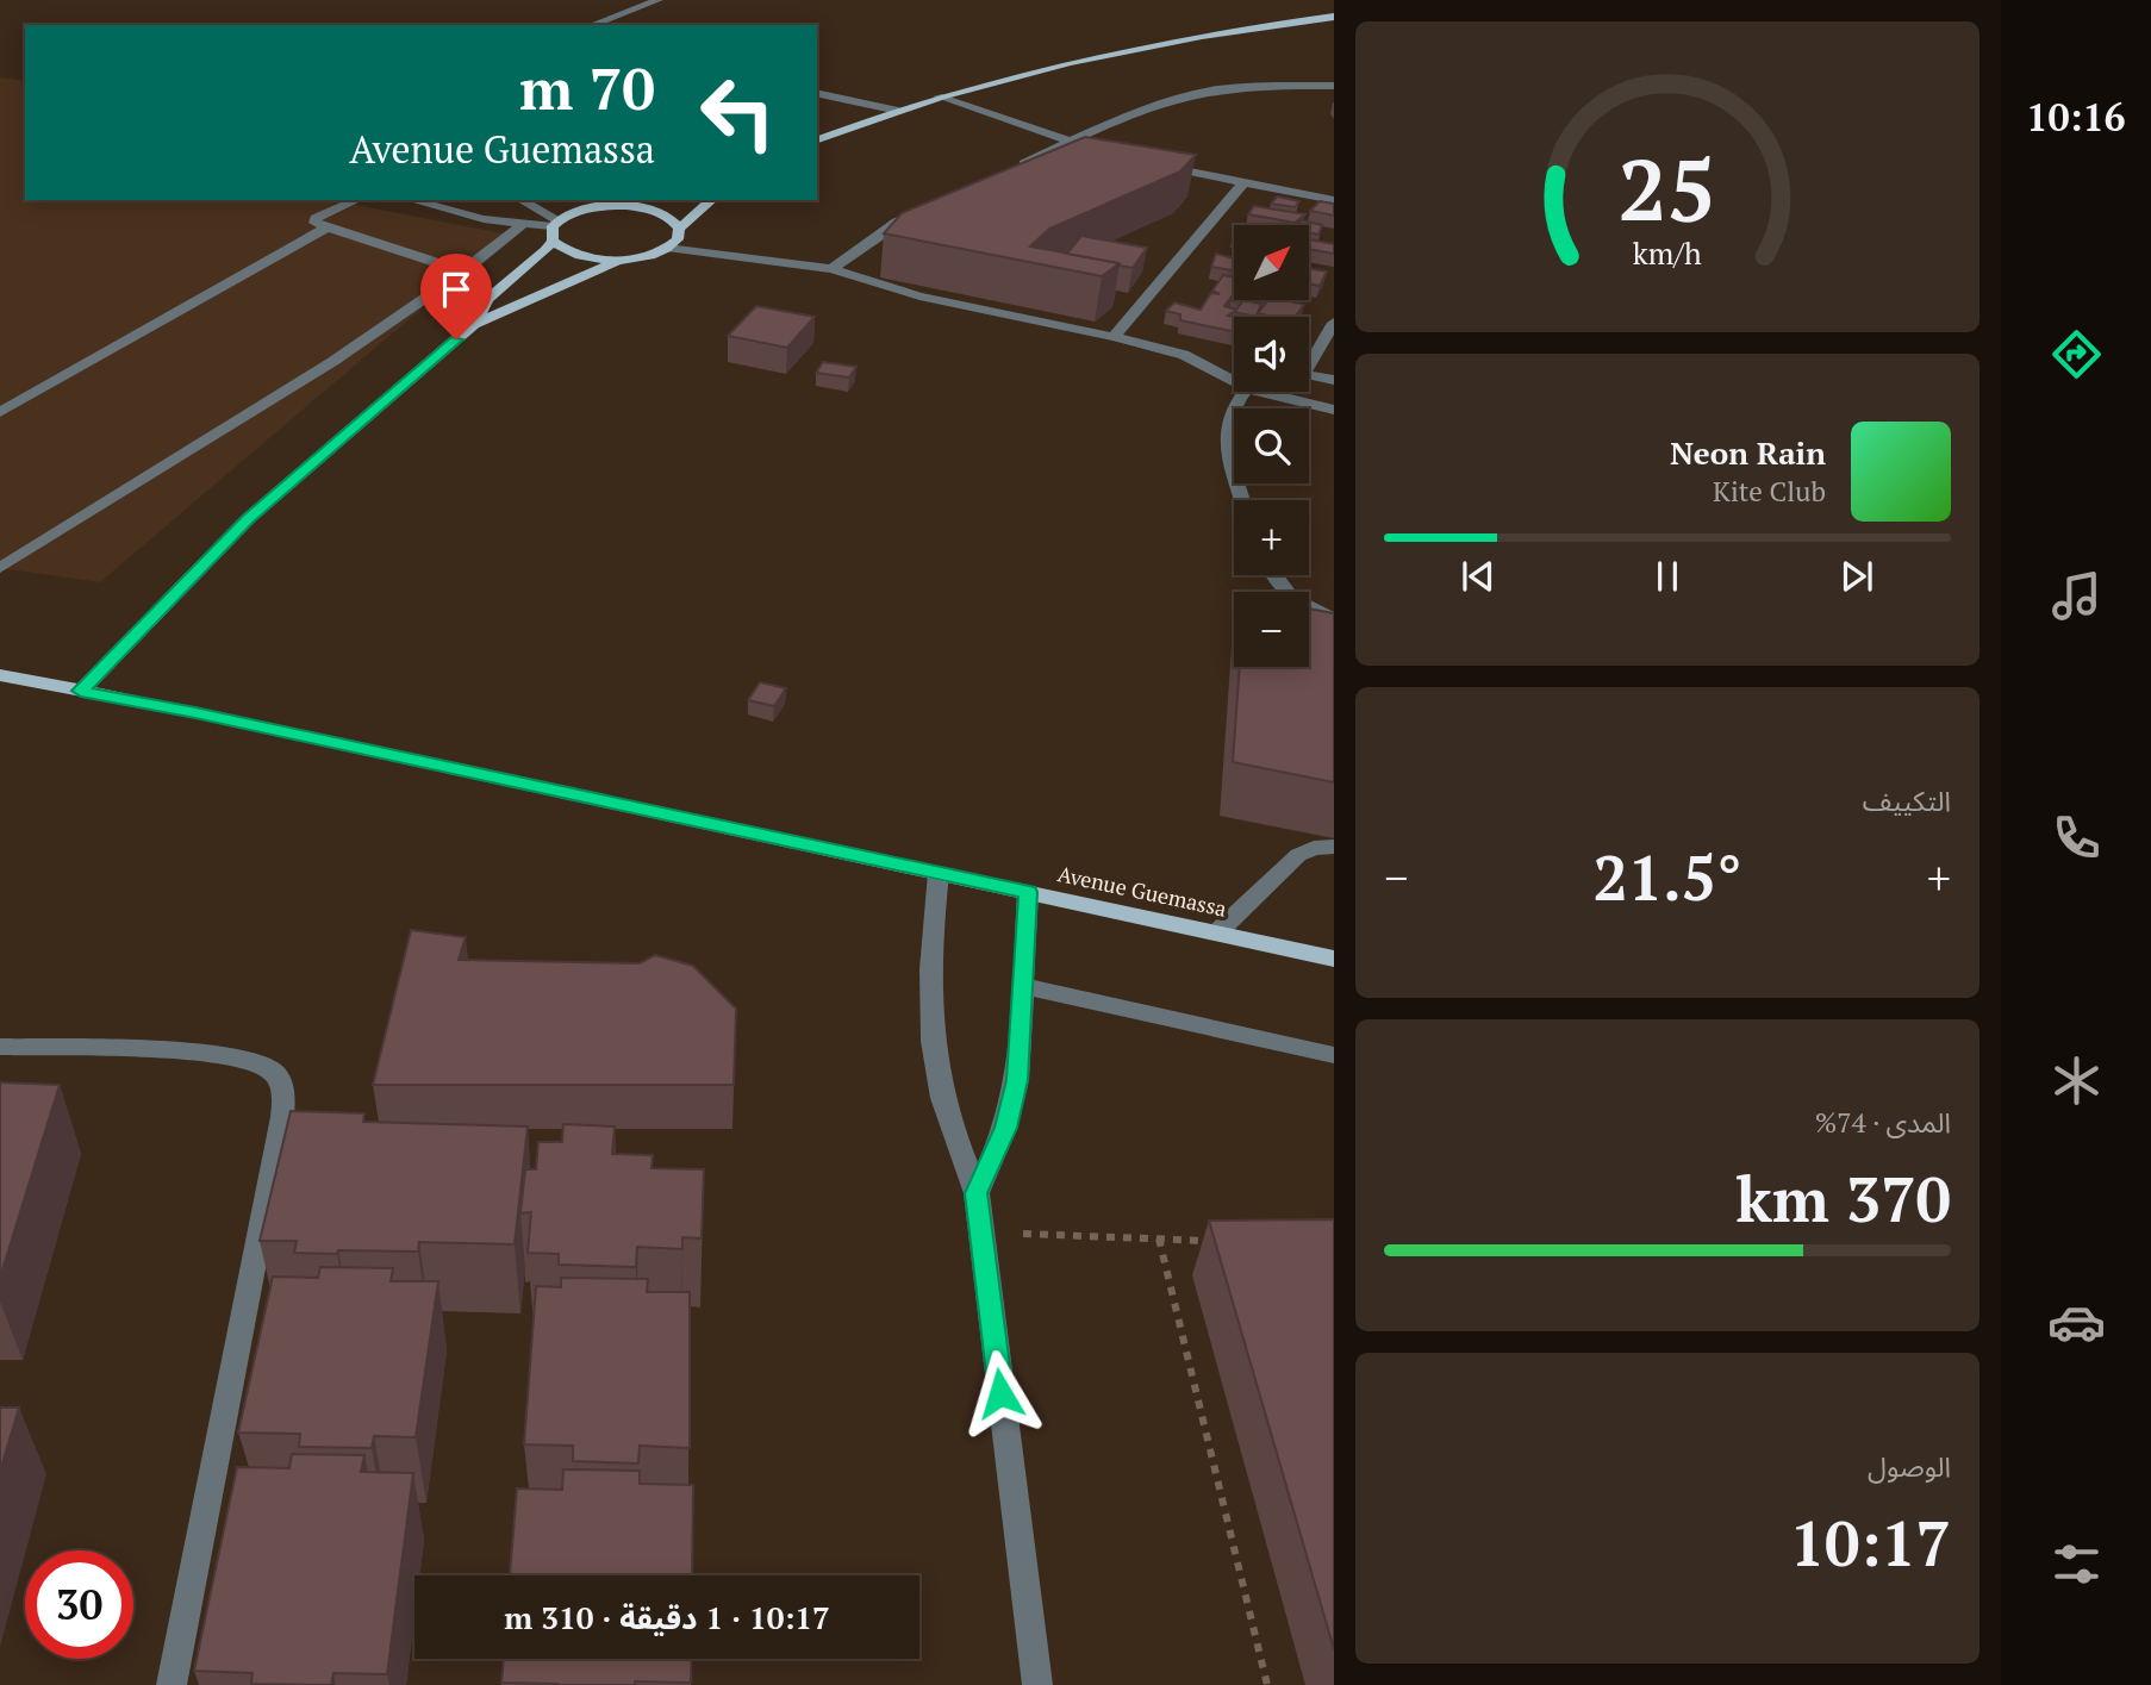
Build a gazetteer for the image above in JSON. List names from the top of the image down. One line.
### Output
{"streets":{"main road":["Avenue Guemassa"]},"north":"top right","page":{"tabs":"10:16","turn":["70 m","Avenue Guemassa"],"map_buttons":["+","−"],"song":["Neon Rain","Kite Club"],"tile":["التكييف",["المدى · 74%","370 km"],["الوصول","10:17"]],"heat":["−","21.5°","+"],"limit":"30","trip":"10:17 · 1 دقيقة · 310 m","gauge":["25","km/h"]}}
